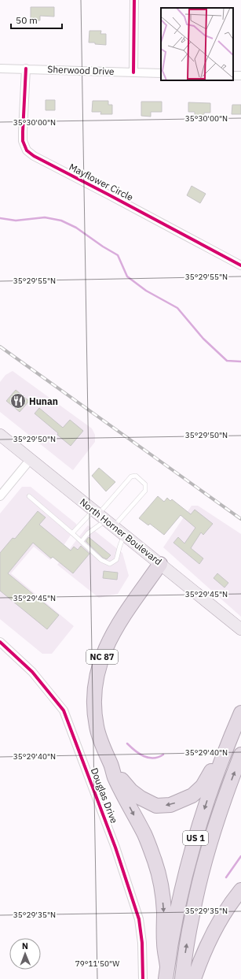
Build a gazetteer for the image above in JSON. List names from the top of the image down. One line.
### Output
{"streets":{"highway":["NC 87","US 1"],"main road":["North Horner Boulevard"],"street":["Sherwood Drive","Mayflower Circle","Douglas Drive"]},"crossings":[["Sherwood Drive","Mayflower Circle"],["North Horner Boulevard","NC 87"],["NC 87","US 1"]],"places":{"restaurant":["Hunan"]},"scale_bar":"50 m","north":"top","coordinates":["35°30'00\"N","35°29'55\"N","35°29'50\"N","35°29'45\"N","35°29'40\"N","35°29'35\"N","79°11'50\"W"]}
